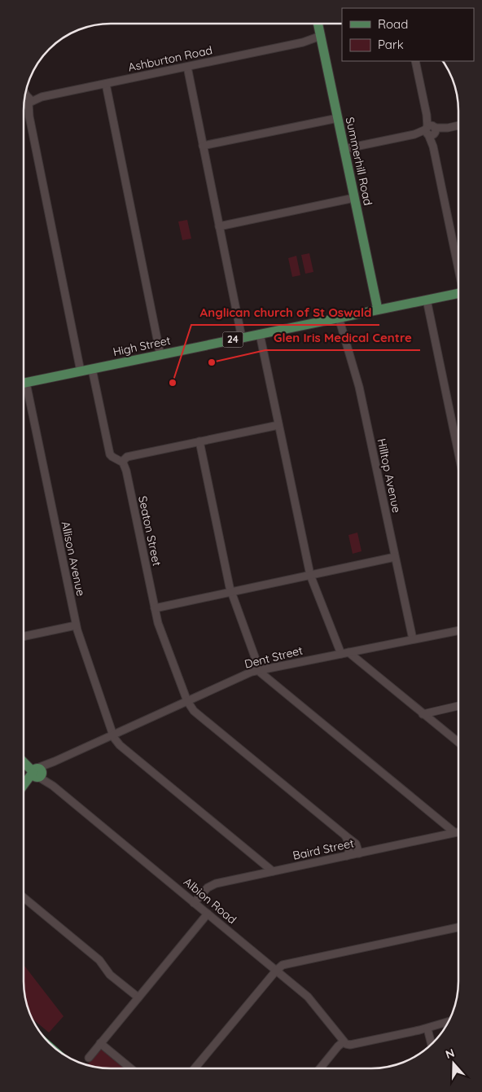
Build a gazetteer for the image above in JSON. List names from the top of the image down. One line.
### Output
{"streets":{"main road":["Summerhill Road","24","High Street","Albion Road"],"street":["Ashburton Road","Hilltop Avenue","Seaton Street","Allison Avenue","Dent Street","Baird Street"]},"crossings":[["Ashburton Road","Summerhill Road"],["Summerhill Road","High Street"],["High Street","Hilltop Avenue"],["High Street","Seaton Street"],["Hilltop Avenue","Dent Street"],["Seaton Street","Dent Street"],["Allison Avenue","Dent Street"],["Dent Street","Albion Road"],["Baird Street","Albion Road"]],"places":["Glen Iris Medical Centre","Anglican church of St Oswald"],"legend":["Road","Park"],"north":"top"}
